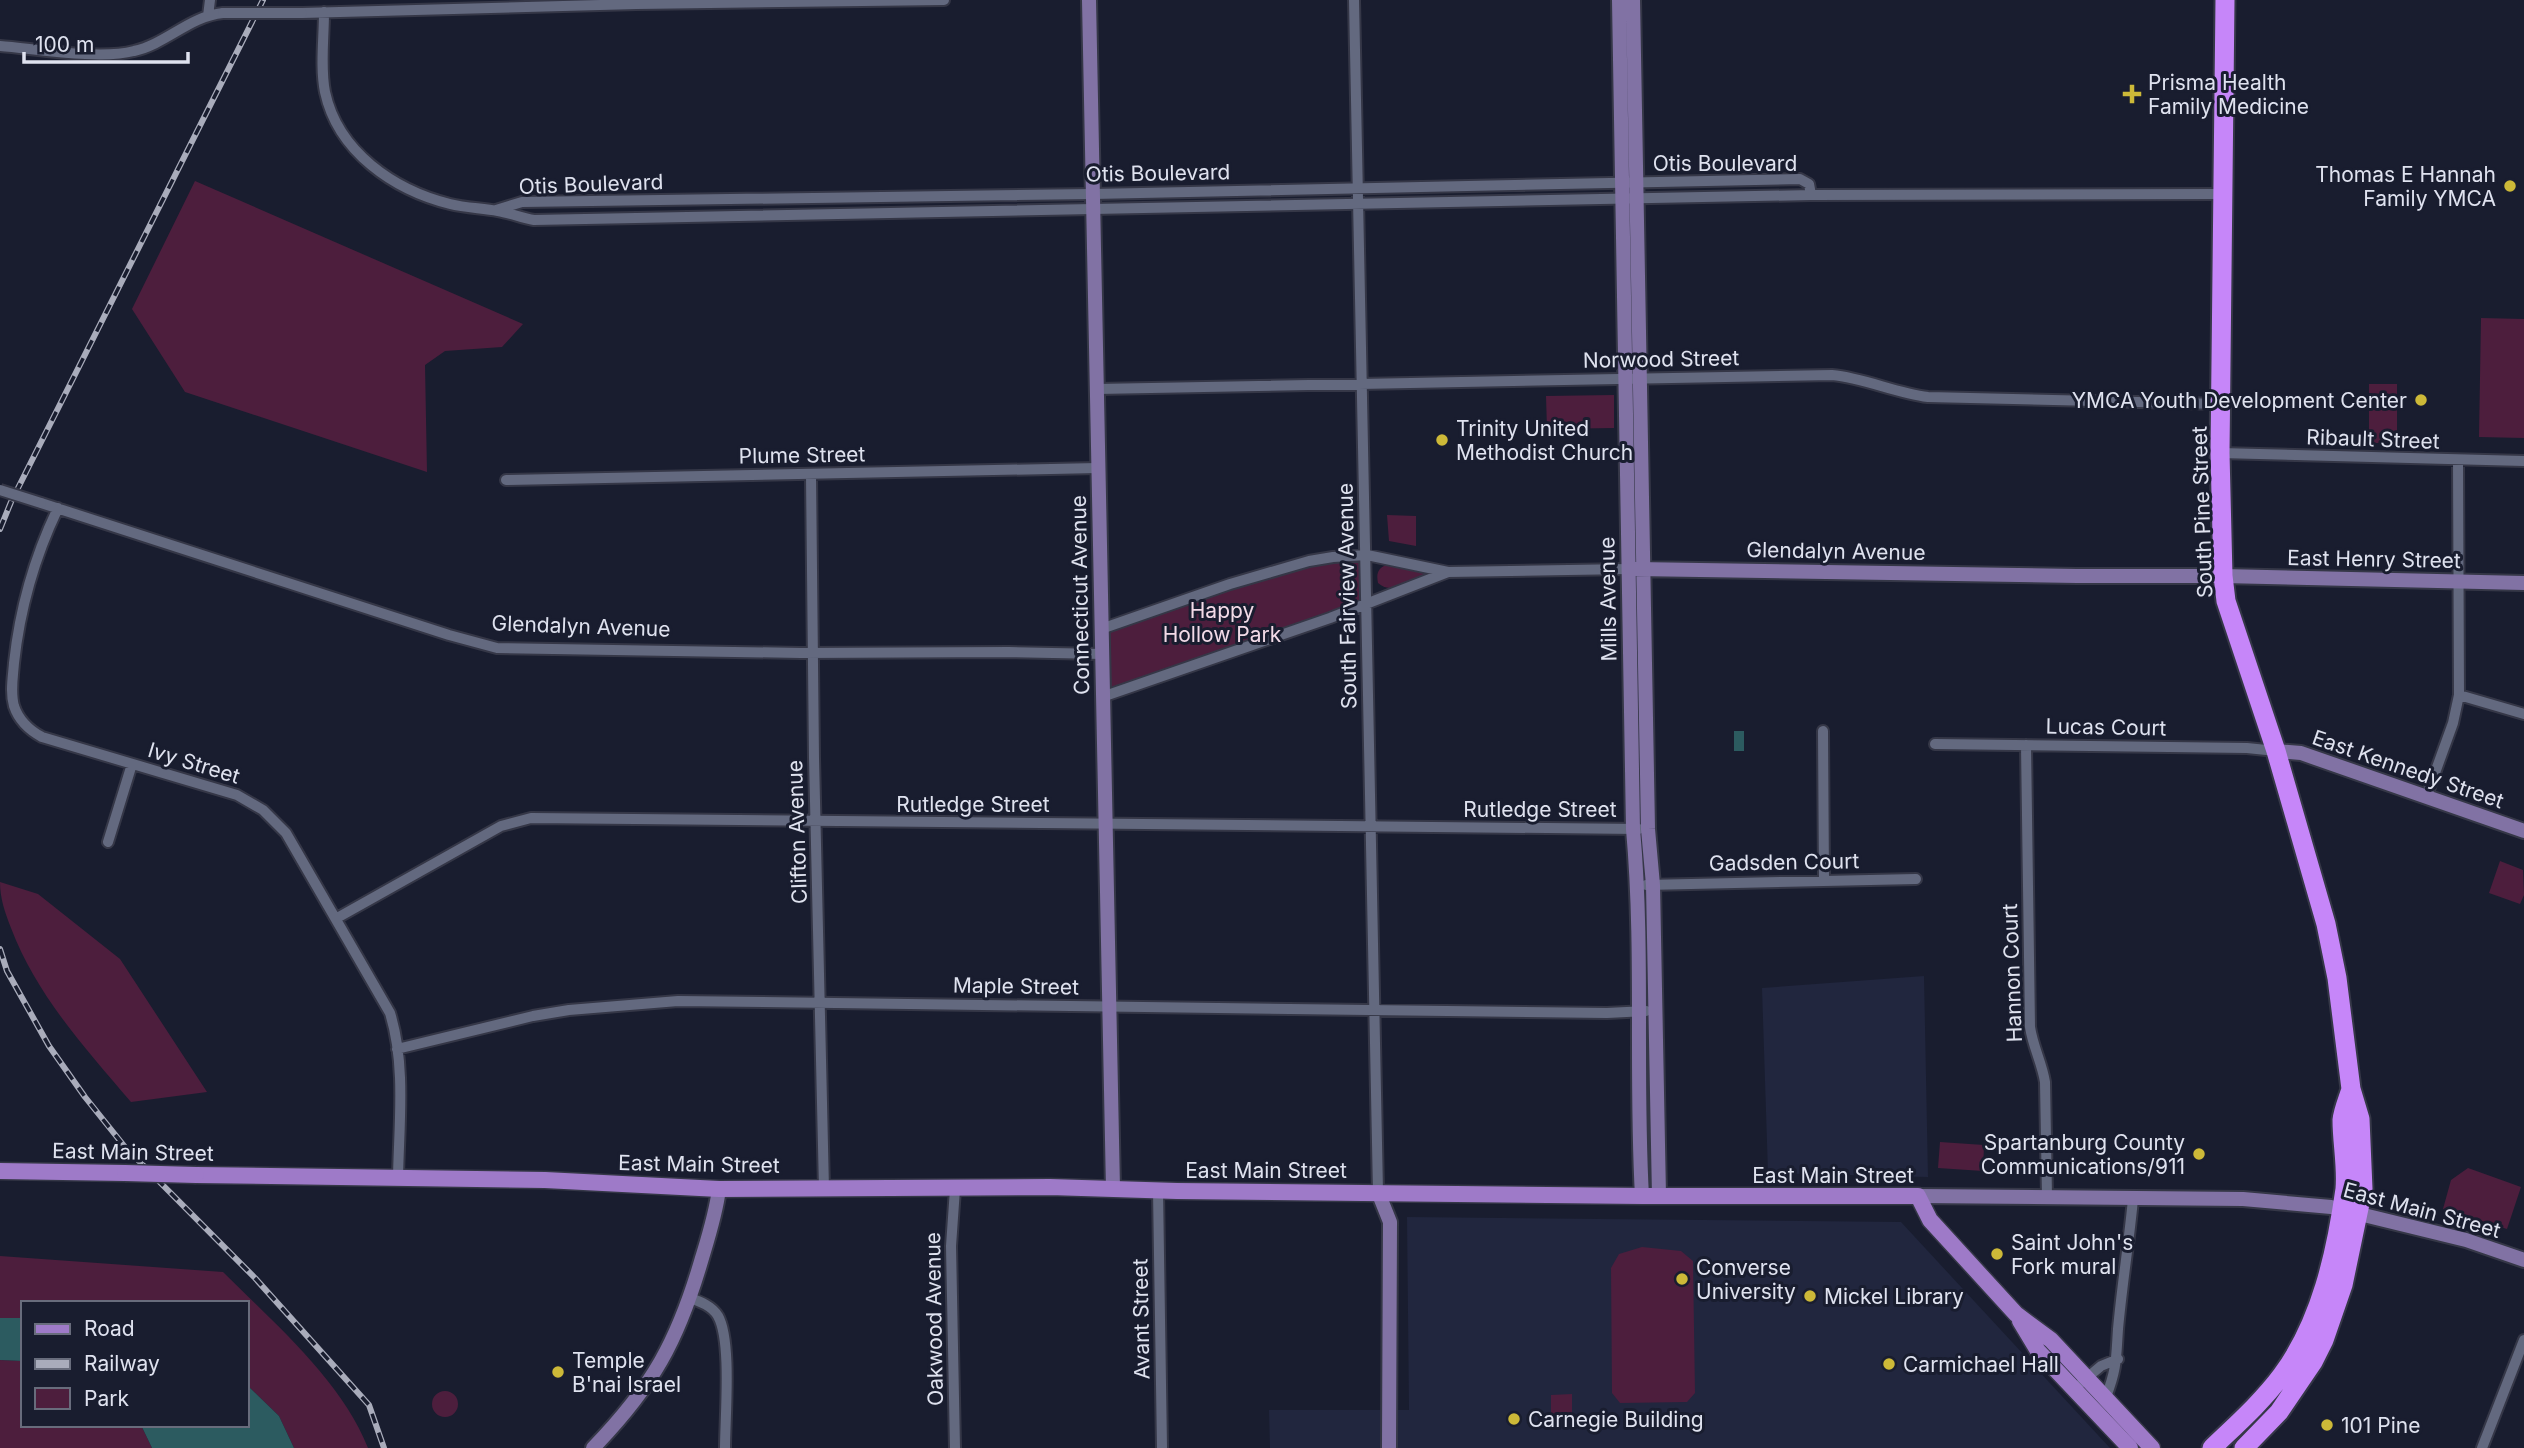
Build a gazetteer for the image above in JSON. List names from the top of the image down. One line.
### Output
{"streets":{"highway":["South Pine Street"],"main road":["East Main Street"],"street":["Otis Boulevard","Norwood Street","Ribault Street","Plume Street","Glendalyn Avenue","East Henry Street","Connecticut Avenue","South Fairview Avenue","Mills Avenue","Lucas Court","Ivy Street","East Kennedy Street","Rutledge Street","Clifton Avenue","Gadsden Court","Hannon Court","Maple Street","Oakwood Avenue","Avant Street"]},"crossings":[["Otis Boulevard","South Pine Street"],["Otis Boulevard","Connecticut Avenue"],["Otis Boulevard","South Fairview Avenue"],["Otis Boulevard","Mills Avenue"],["Norwood Street","South Pine Street"],["Norwood Street","Connecticut Avenue"],["Norwood Street","South Fairview Avenue"],["Norwood Street","Mills Avenue"],["Ribault Street","South Pine Street"],["Plume Street","Connecticut Avenue"],["Plume Street","Clifton Avenue"],["South Pine Street","Glendalyn Avenue"],["South Pine Street","East Henry Street"],["South Pine Street","Lucas Court"],["South Pine Street","East Kennedy Street"],["South Pine Street","East Main Street"],["Glendalyn Avenue","East Henry Street"],["Glendalyn Avenue","Connecticut Avenue"],["Glendalyn Avenue","South Fairview Avenue"],["Glendalyn Avenue","Mills Avenue"],["Glendalyn Avenue","Ivy Street"],["Glendalyn Avenue","Clifton Avenue"],["Connecticut Avenue","Rutledge Street"],["Connecticut Avenue","Maple Street"],["Connecticut Avenue","East Main Street"],["South Fairview Avenue","Rutledge Street"],["South Fairview Avenue","Maple Street"],["South Fairview Avenue","East Main Street"],["Mills Avenue","Rutledge Street"],["Mills Avenue","Gadsden Court"],["Mills Avenue","Maple Street"],["Mills Avenue","East Main Street"],["Lucas Court","East Kennedy Street"],["Lucas Court","Hannon Court"],["Ivy Street","Rutledge Street"],["Ivy Street","Maple Street"],["Ivy Street","East Main Street"],["Rutledge Street","Clifton Avenue"],["Clifton Avenue","Maple Street"],["Clifton Avenue","East Main Street"],["Hannon Court","East Main Street"],["East Main Street","Oakwood Avenue"],["East Main Street","Avant Street"]],"parks":["Happy Hollow Park"],"places":{"health":["Prisma Health Family Medicine"],"other":["Thomas E Hannah Family YMCA","YMCA Youth Development Center","Trinity United Methodist Church","Spartanburg County Communications/911","Saint John's Fork mural","Converse University","Mickel Library","Carmichael Hall","Temple B'nai Israel","Carnegie Building","101 Pine"]},"legend":["Road","Railway","Park"],"scale_bar":"100 m"}
